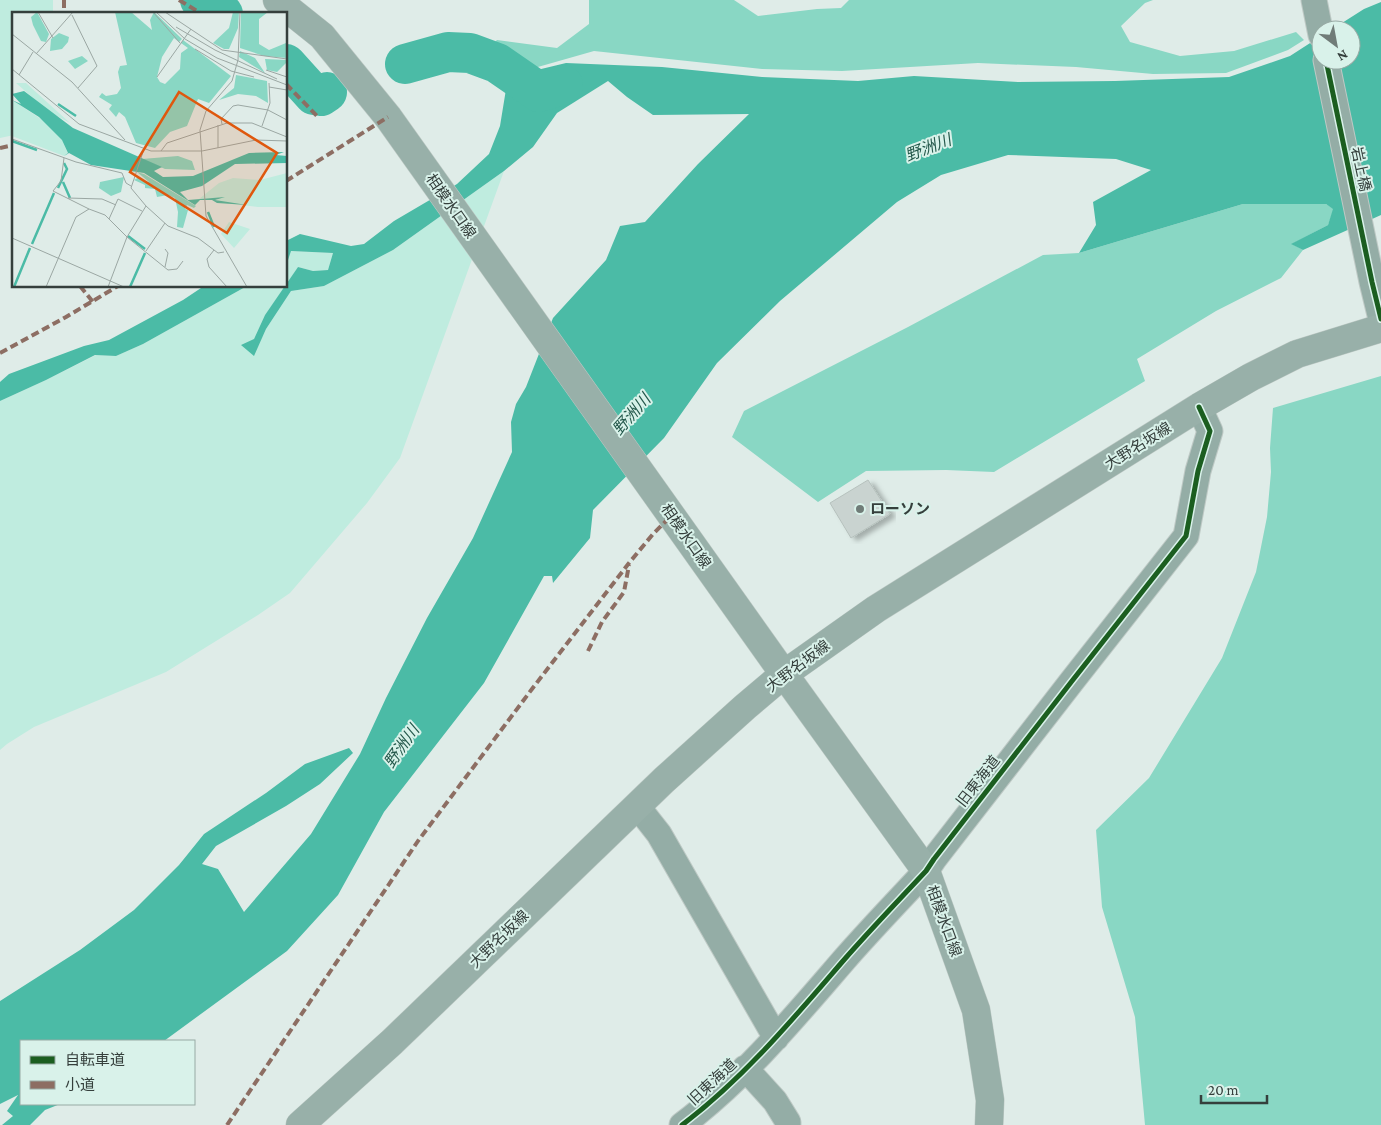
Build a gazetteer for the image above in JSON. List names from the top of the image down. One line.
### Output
{"streets":{"main road":["相模水口線","大野名坂線"],"street":["岩上橋","旧東海道"]},"crossings":[["相模水口線","大野名坂線"],["相模水口線","旧東海道"],["大野名坂線","旧東海道"]],"water":["野洲川"],"places":["ローソン"],"legend":["自転車道","小道"],"scale_bar":"20 m","north":"bottom right"}
